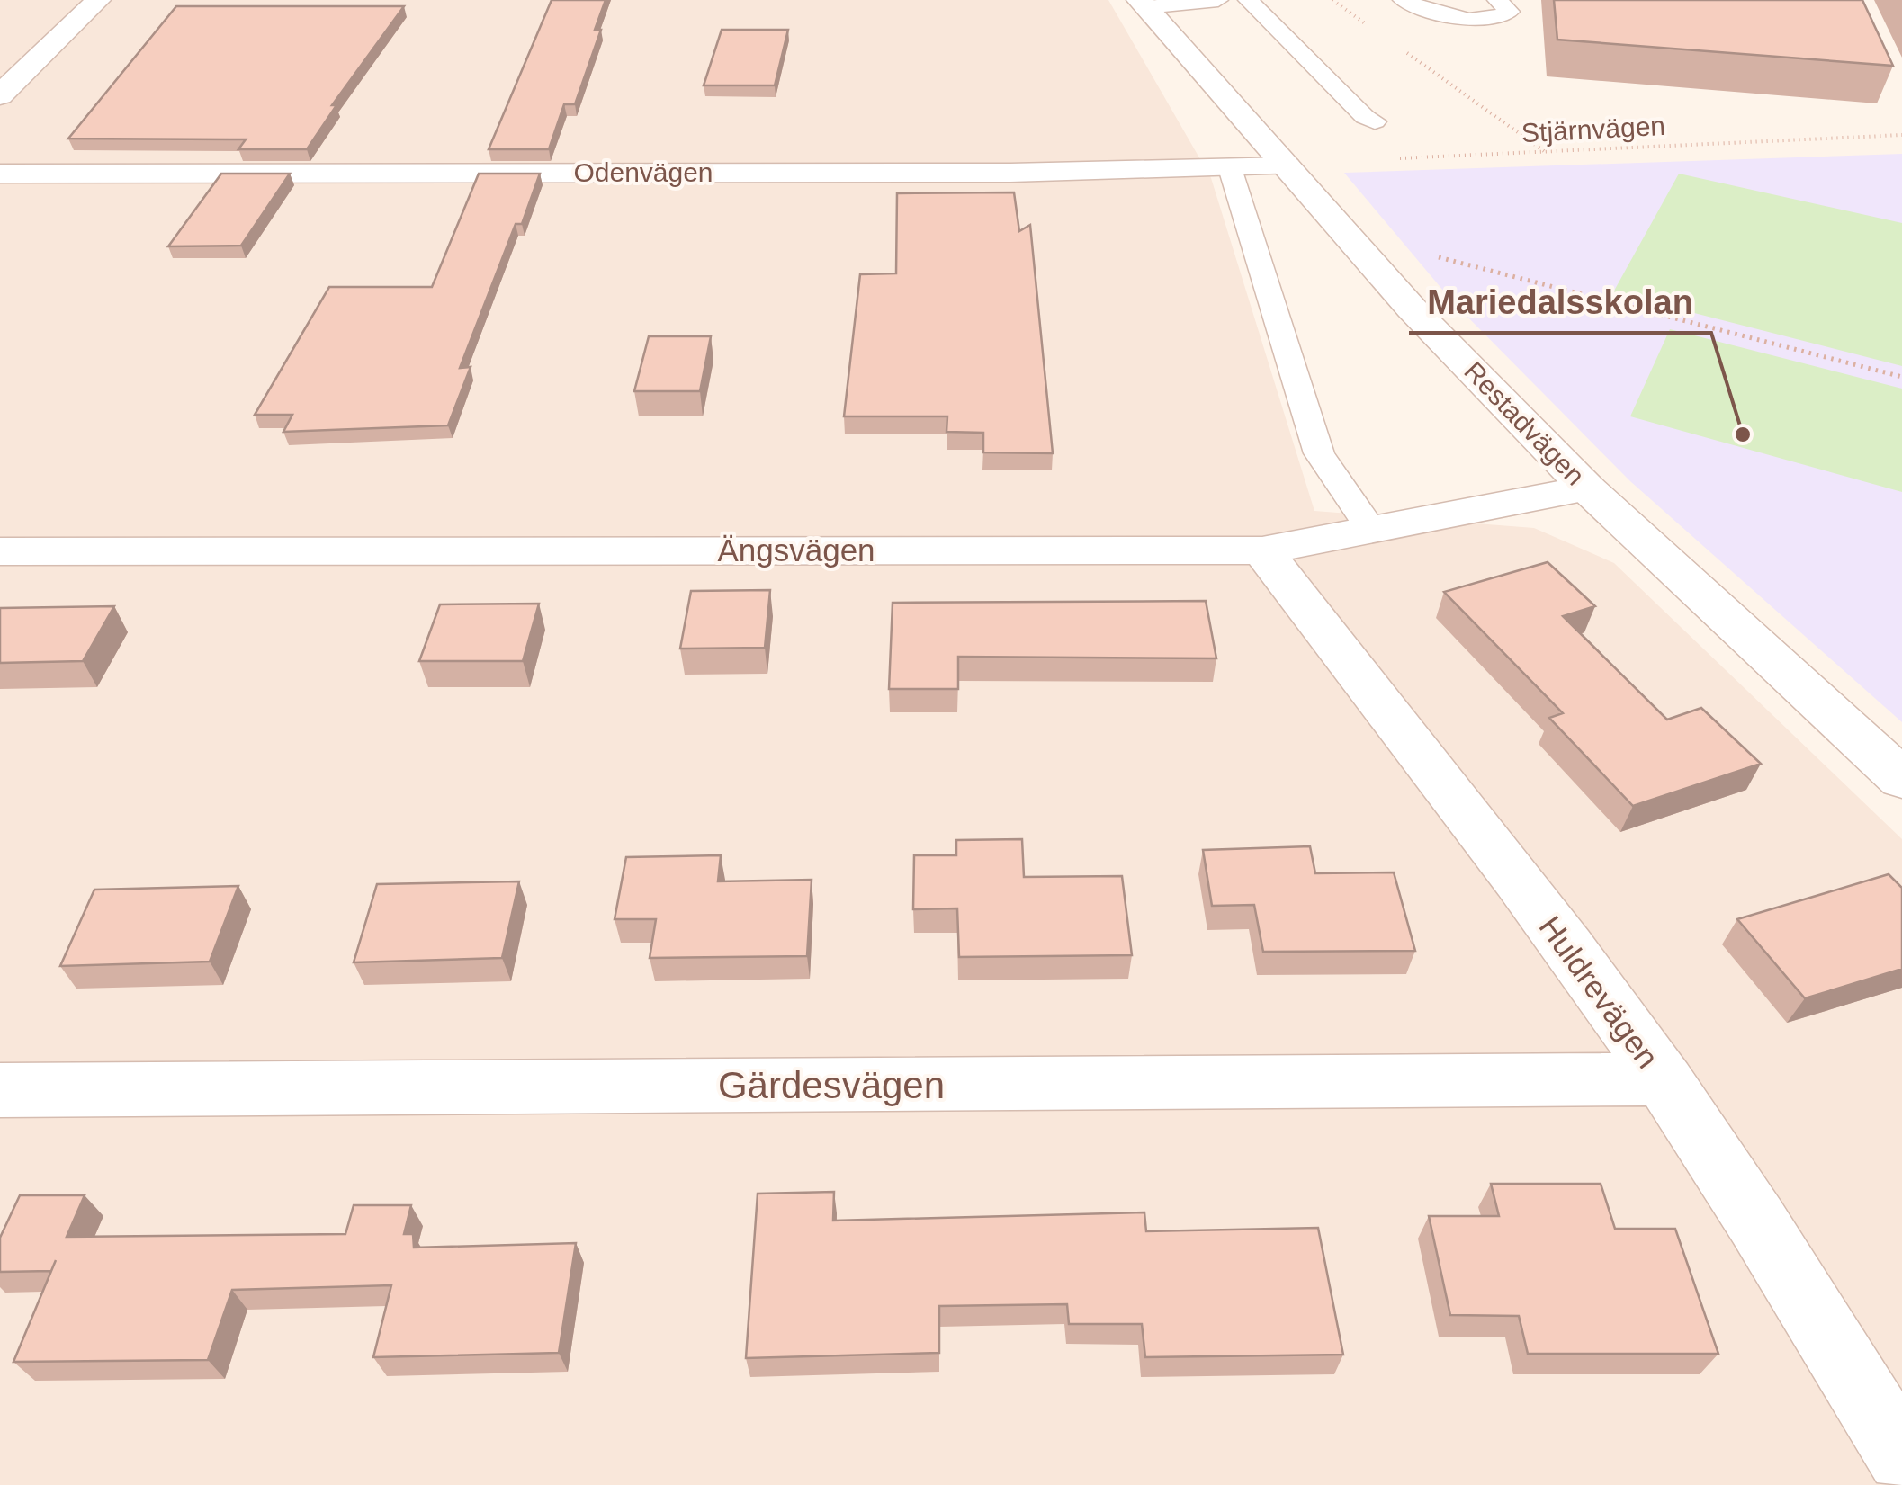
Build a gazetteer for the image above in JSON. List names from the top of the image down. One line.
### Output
{"streets":{"street":["Odenvägen","Restadvägen","Ängsvägen","Huldrevägen","Gärdesvägen"],"path":["Stjärnvägen"]},"crossings":[["Odenvägen","Restadvägen"],["Restadvägen","Ängsvägen"],["Ängsvägen","Huldrevägen"],["Huldrevägen","Gärdesvägen"]],"places":["Mariedalsskolan"]}
